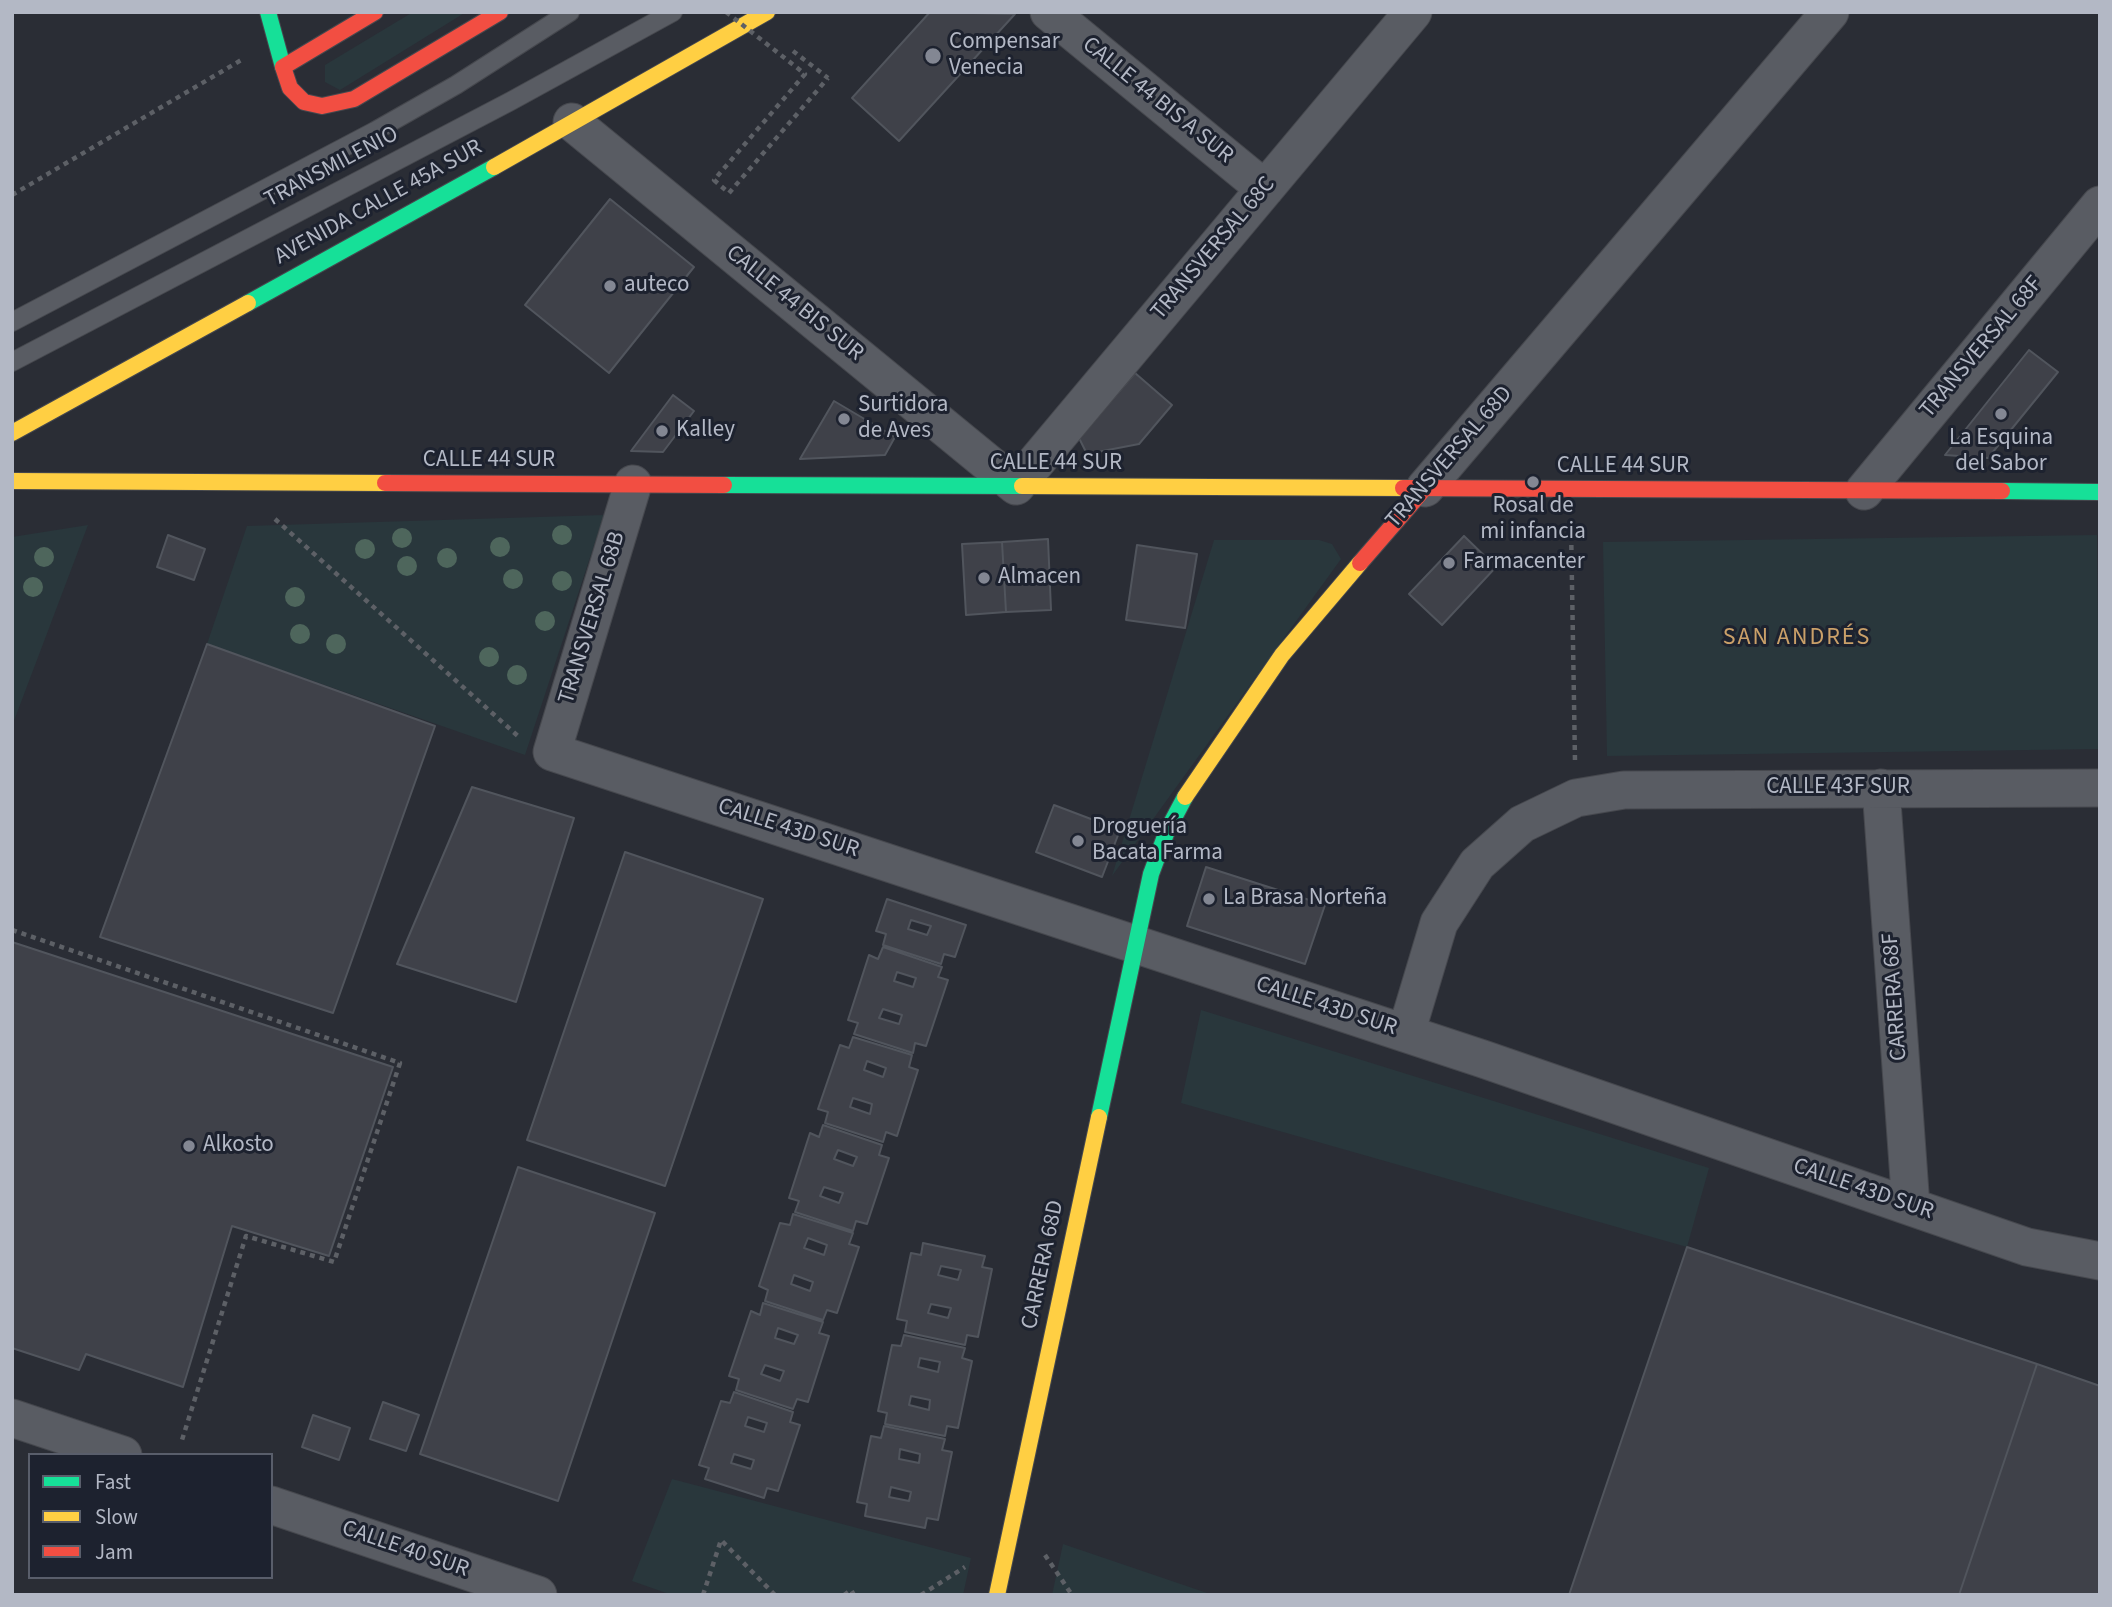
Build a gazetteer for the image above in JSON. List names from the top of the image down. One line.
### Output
{"streets":{"main road":["AVENIDA CALLE 45A SUR","TRANSVERSAL 68D","CALLE 44 SUR","CARRERA 68D"],"street":["CALLE 44 BIS A SUR","TRANSVERSAL 68C","CALLE 44 BIS SUR","TRANSVERSAL 68F","TRANSVERSAL 68B","CALLE 43F SUR","CALLE 43D SUR","CARRERA 68F","CALLE 40 SUR"],"lane":["TRANSMILENIO"]},"crossings":[["CALLE 44 BIS A SUR","TRANSVERSAL 68C"],["AVENIDA CALLE 45A SUR","CALLE 44 BIS SUR"],["TRANSVERSAL 68C","CALLE 44 BIS SUR"],["TRANSVERSAL 68C","CALLE 44 SUR"],["CALLE 44 BIS SUR","CALLE 44 SUR"],["TRANSVERSAL 68F","CALLE 44 SUR"],["TRANSVERSAL 68D","CALLE 44 SUR"],["TRANSVERSAL 68D","CALLE 43D SUR"],["TRANSVERSAL 68D","CARRERA 68D"],["CALLE 44 SUR","TRANSVERSAL 68B"],["TRANSVERSAL 68B","CALLE 43D SUR"],["CALLE 43F SUR","CALLE 43D SUR"],["CALLE 43F SUR","CARRERA 68F"],["CALLE 43D SUR","CARRERA 68F"],["CALLE 43D SUR","CARRERA 68D"]],"districts":["SAN ANDRÉS"],"places":["Compensar Venecia","auteco","La Esquina del Sabor","Surtidora de Aves","Kalley","Rosal de mi infancia","Farmacenter","Almacen","Droguería Bacata Farma","La Brasa Norteña","Alkosto"],"legend":["Fast","Slow","Jam"]}
